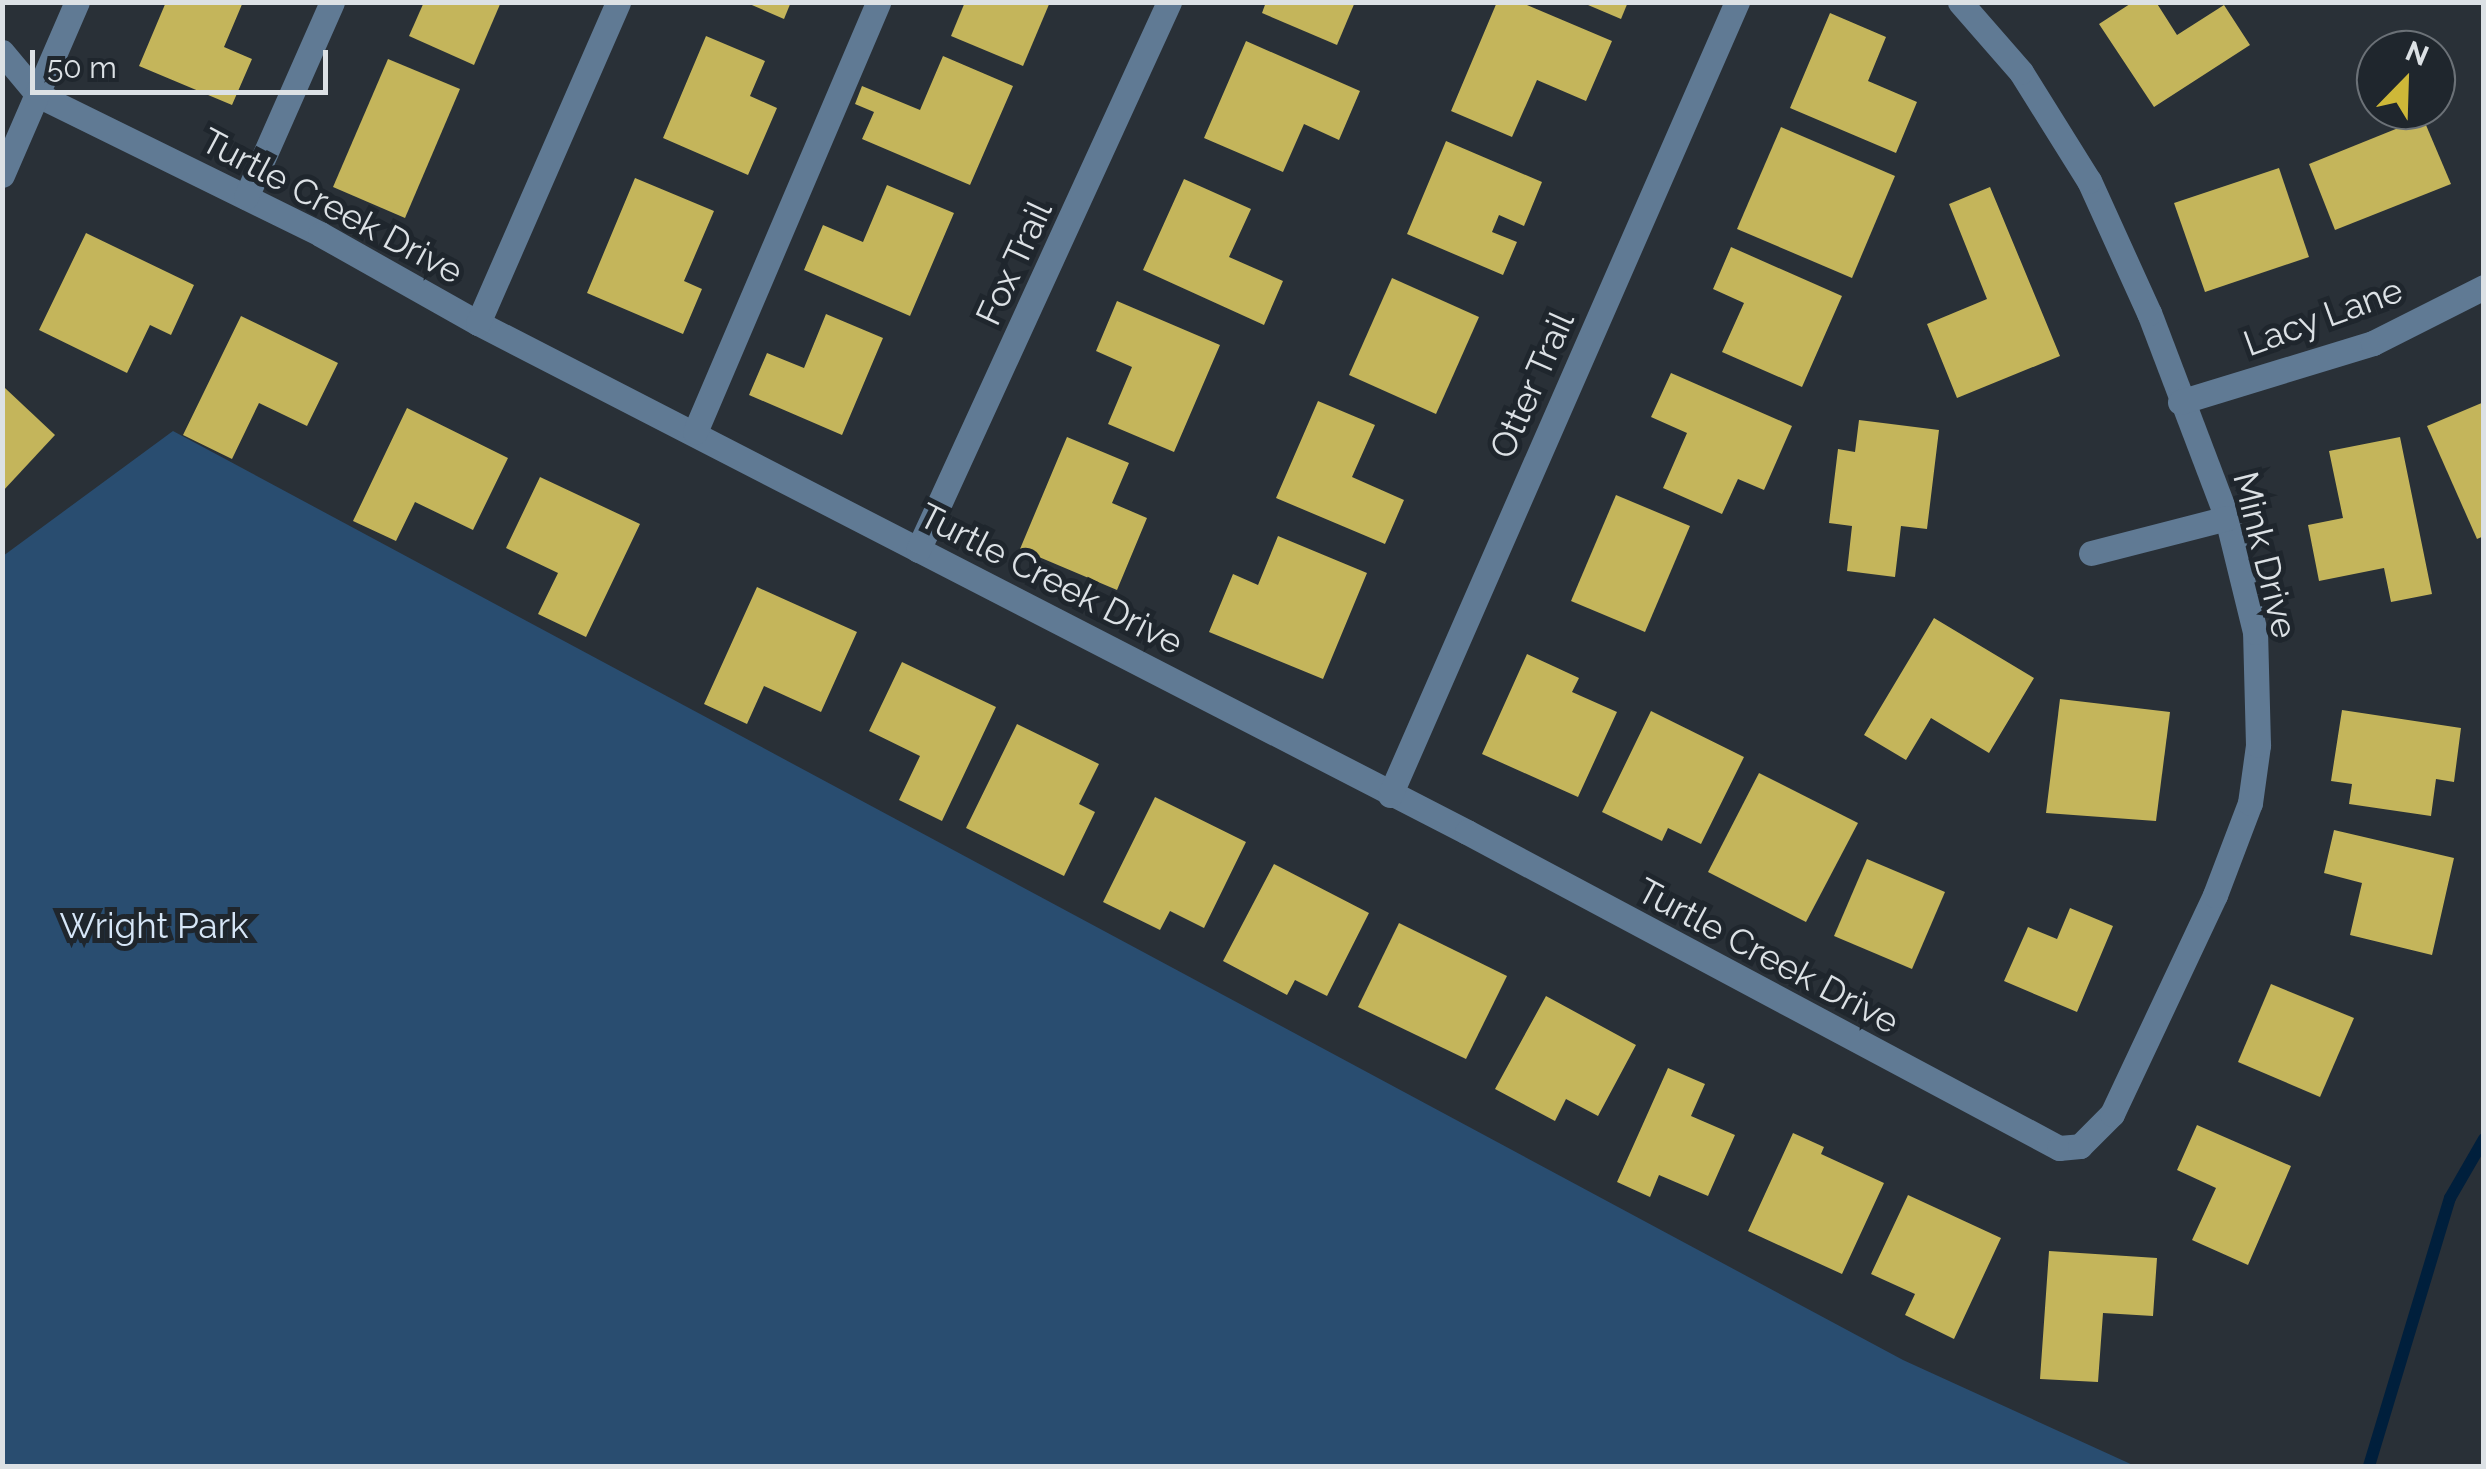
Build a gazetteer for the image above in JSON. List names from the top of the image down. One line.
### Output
{"streets":{"street":["Turtle Creek Drive","Fox Trail","Lacy Lane","Otter Trail","Mink Drive"]},"crossings":[["Turtle Creek Drive","Fox Trail"],["Turtle Creek Drive","Otter Trail"],["Turtle Creek Drive","Mink Drive"],["Lacy Lane","Mink Drive"]],"parks":["Wright Park"],"scale_bar":"50 m","north":"top right"}
